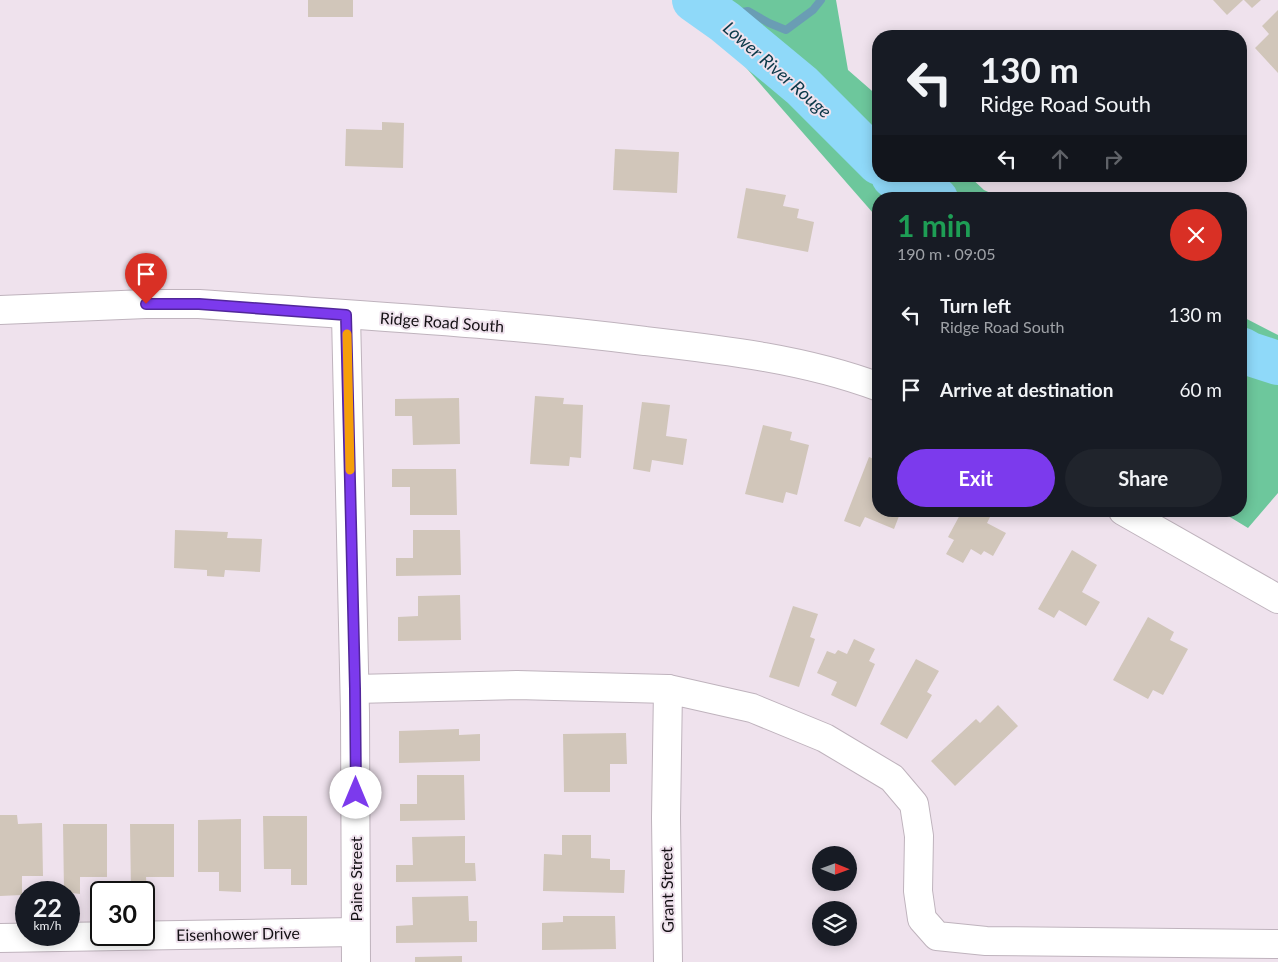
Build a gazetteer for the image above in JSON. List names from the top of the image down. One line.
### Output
{"streets":{"street":["Ridge Road South","Paine Street","Grant Street","Eisenhower Drive"]},"crossings":[["Ridge Road South","Paine Street"],["Paine Street","Eisenhower Drive"]],"water":["Lower River Rouge"],"north":"right","page":{"turn":["130 m","Ridge Road South"],"heading":["1 min","190 m · 09:05"],"list":[{"name":"Turn left","note":"Ridge Road South","value":"130 m"},{"name":"Arrive at destination","value":"60 m"}],"buttons":["Exit","Share"],"speed":"22 km/h","limit":"30"}}
